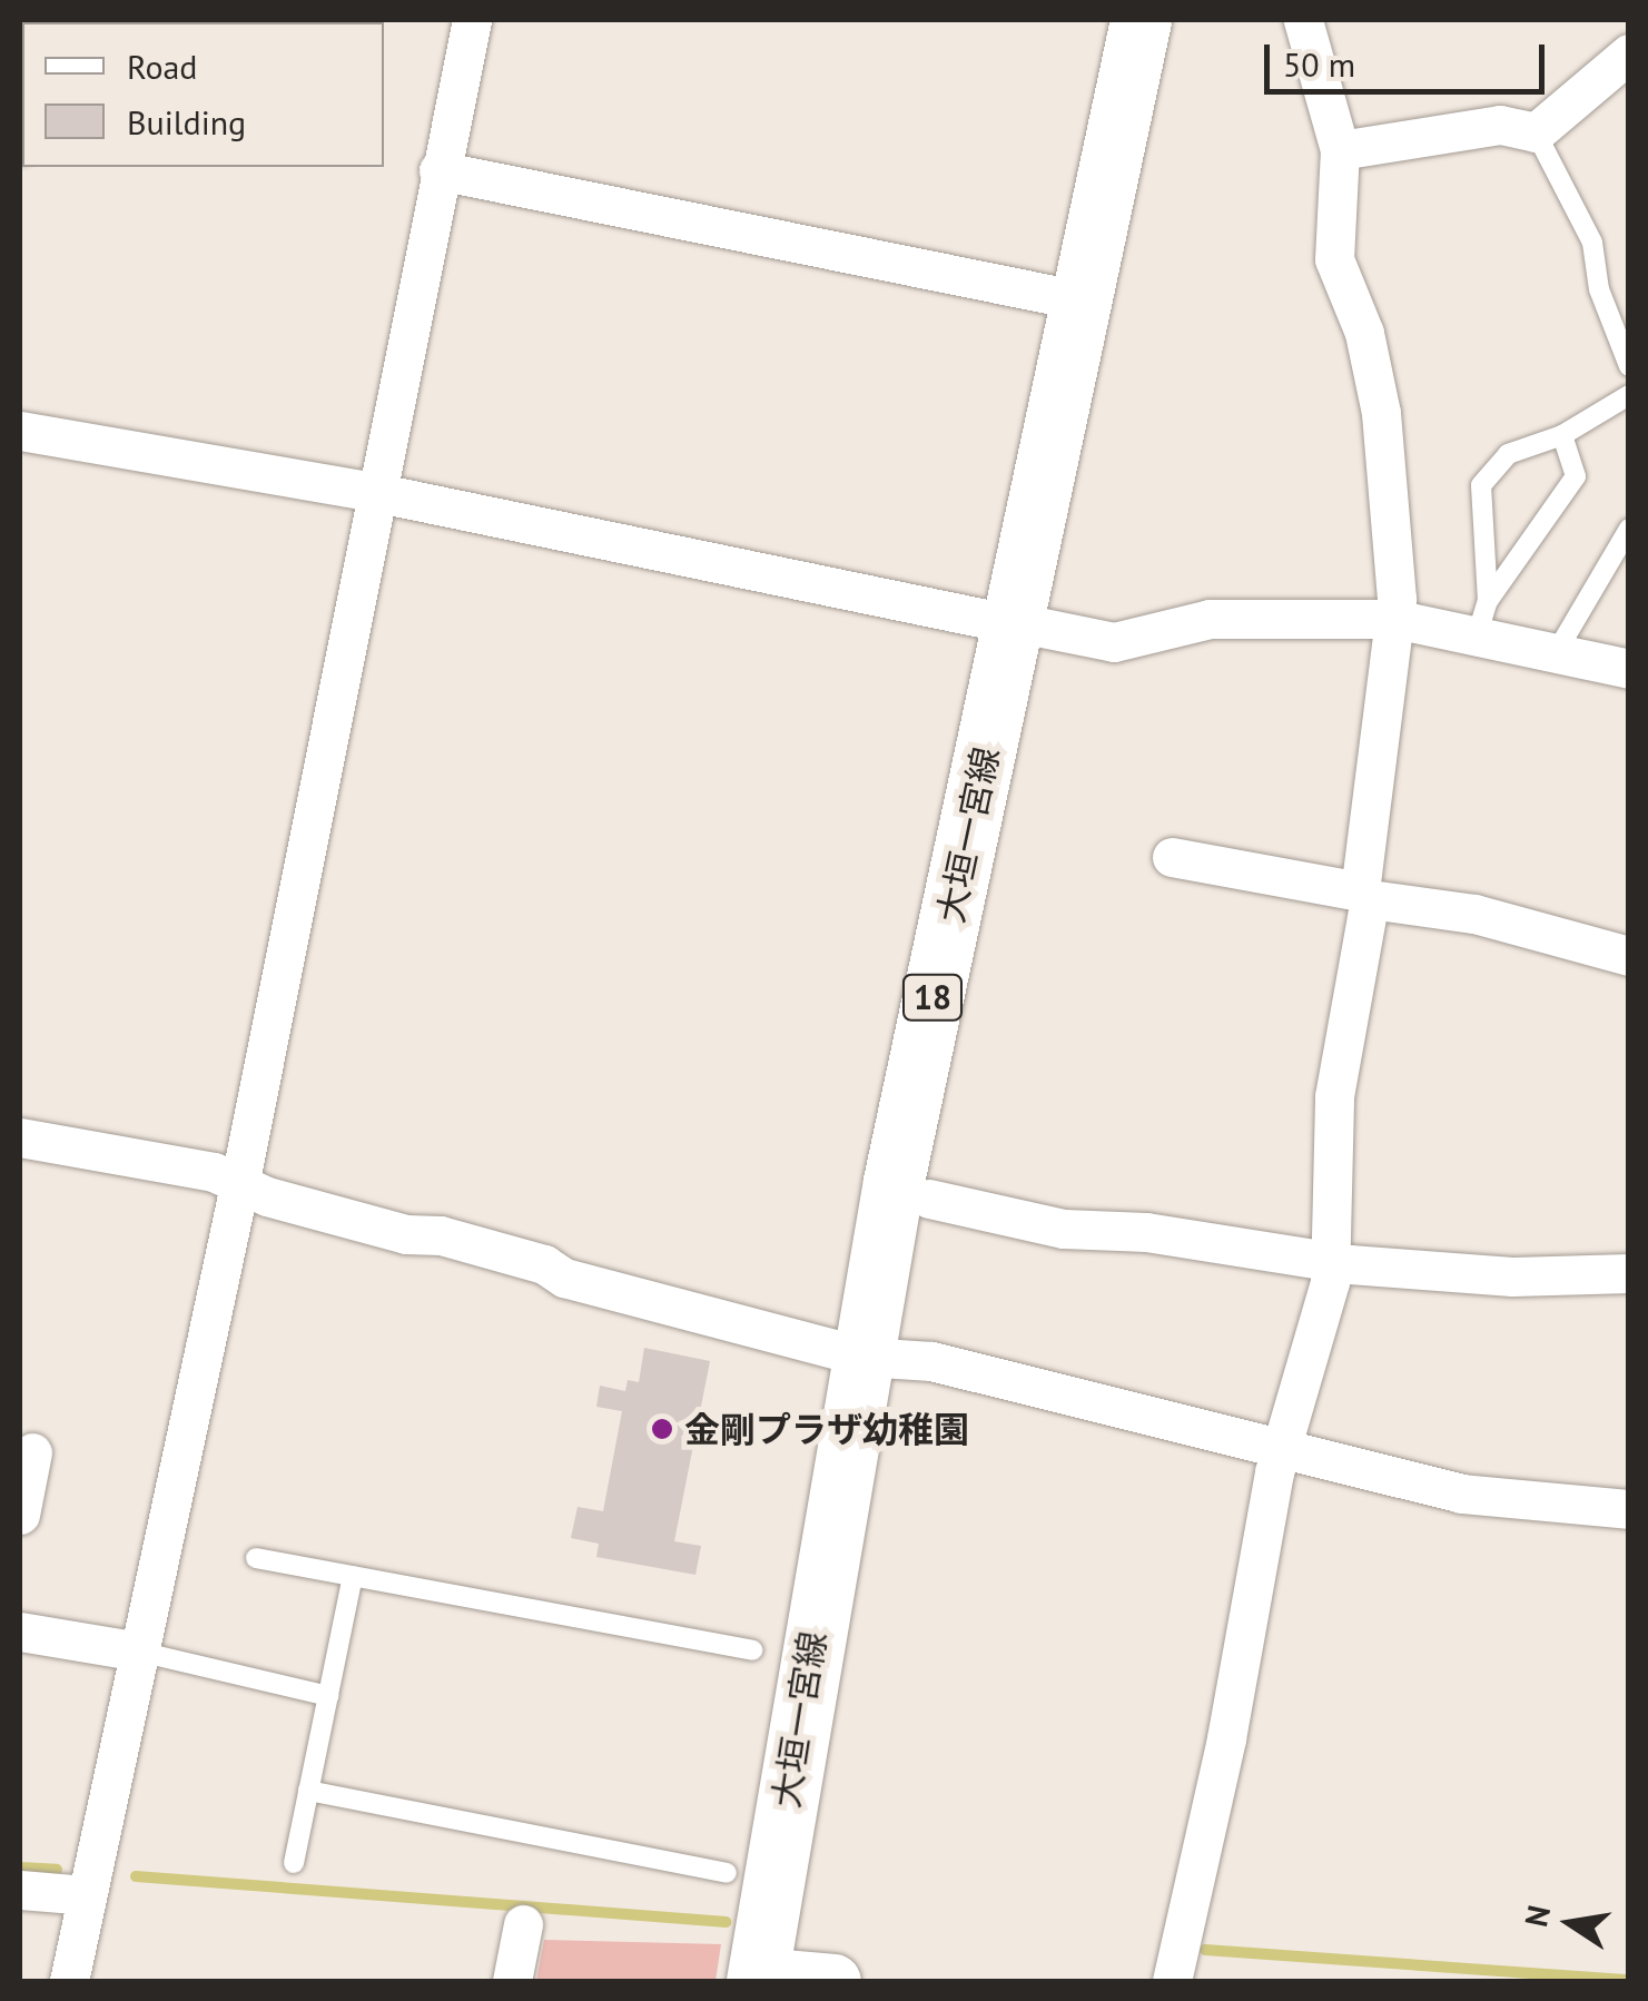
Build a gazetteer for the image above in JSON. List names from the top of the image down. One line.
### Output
{"streets":{"main road":["大垣一宮線","18"]},"places":["金剛プラザ幼稚園"],"legend":["Road","Building"],"scale_bar":"50 m","north":"left"}
